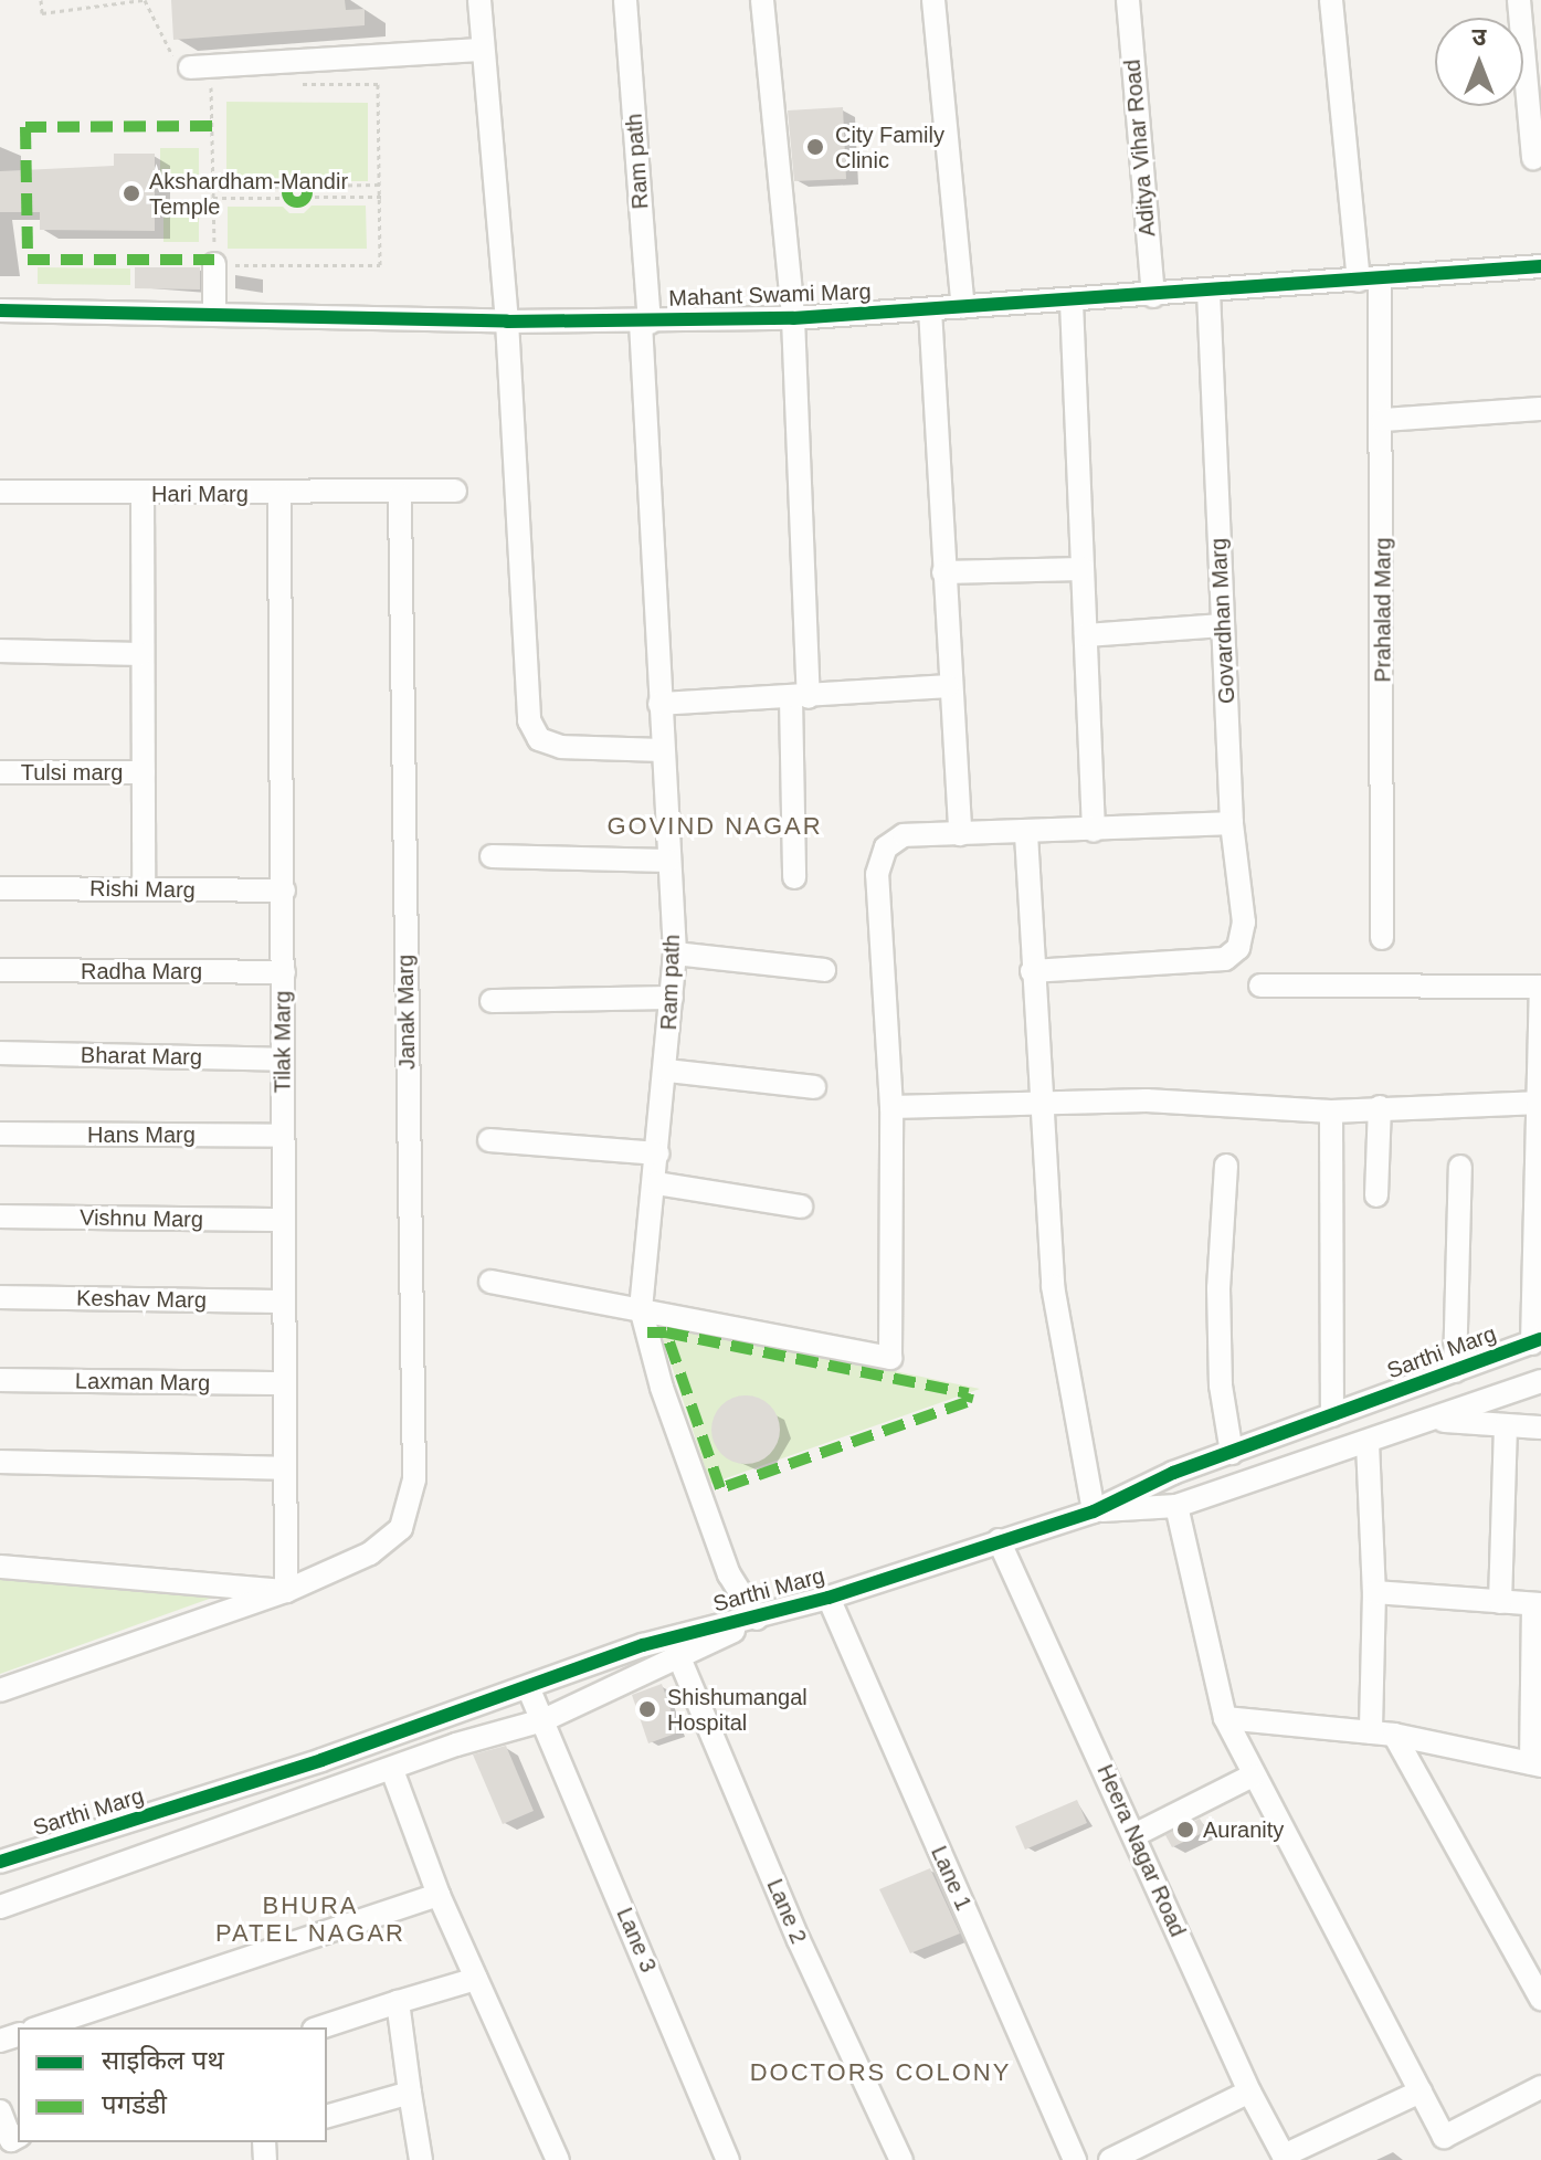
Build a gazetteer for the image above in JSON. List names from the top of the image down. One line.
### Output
{"streets":{"street":["Aditya Vihar Road","Ram path","Mahant Swami Marg","Hari Marg","Prahalad Marg","Govardhan Marg","Tulsi marg","Rishi Marg","Radha Marg","Janak Marg","Tilak Marg","Bharat Marg","Hans Marg","Vishnu Marg","Keshav Marg","Sarthi Marg","Laxman Marg","Heera Nagar Road","Lane 1","Lane 2","Lane 3"]},"crossings":[["Aditya Vihar Road","Mahant Swami Marg"],["Ram path","Mahant Swami Marg"],["Ram path","Sarthi Marg"],["Mahant Swami Marg","Prahalad Marg"],["Mahant Swami Marg","Govardhan Marg"],["Hari Marg","Janak Marg"],["Hari Marg","Tilak Marg"],["Rishi Marg","Tilak Marg"],["Radha Marg","Tilak Marg"],["Janak Marg","Tilak Marg"],["Tilak Marg","Bharat Marg"],["Tilak Marg","Hans Marg"],["Tilak Marg","Vishnu Marg"],["Tilak Marg","Keshav Marg"],["Tilak Marg","Laxman Marg"],["Sarthi Marg","Heera Nagar Road"],["Sarthi Marg","Lane 1"],["Sarthi Marg","Lane 3"]],"districts":["GOVIND NAGAR","BHURA PATEL NAGAR","DOCTORS COLONY"],"places":["City Family Clinic","Akshardham-Mandir Temple","Shishumangal Hospital","Auranity"],"legend":["साइकिल पथ","पगडंडी"],"north":"top"}
